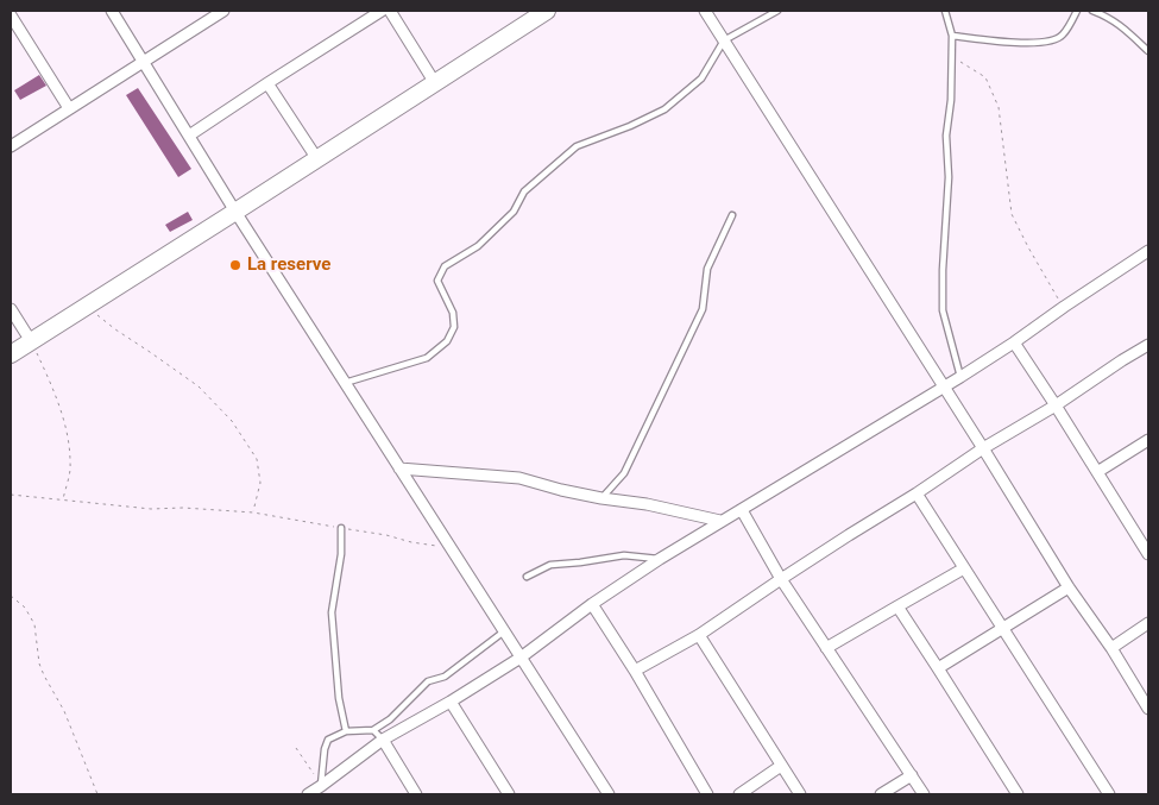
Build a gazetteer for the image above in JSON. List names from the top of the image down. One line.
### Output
{"places":["La reserve"]}
